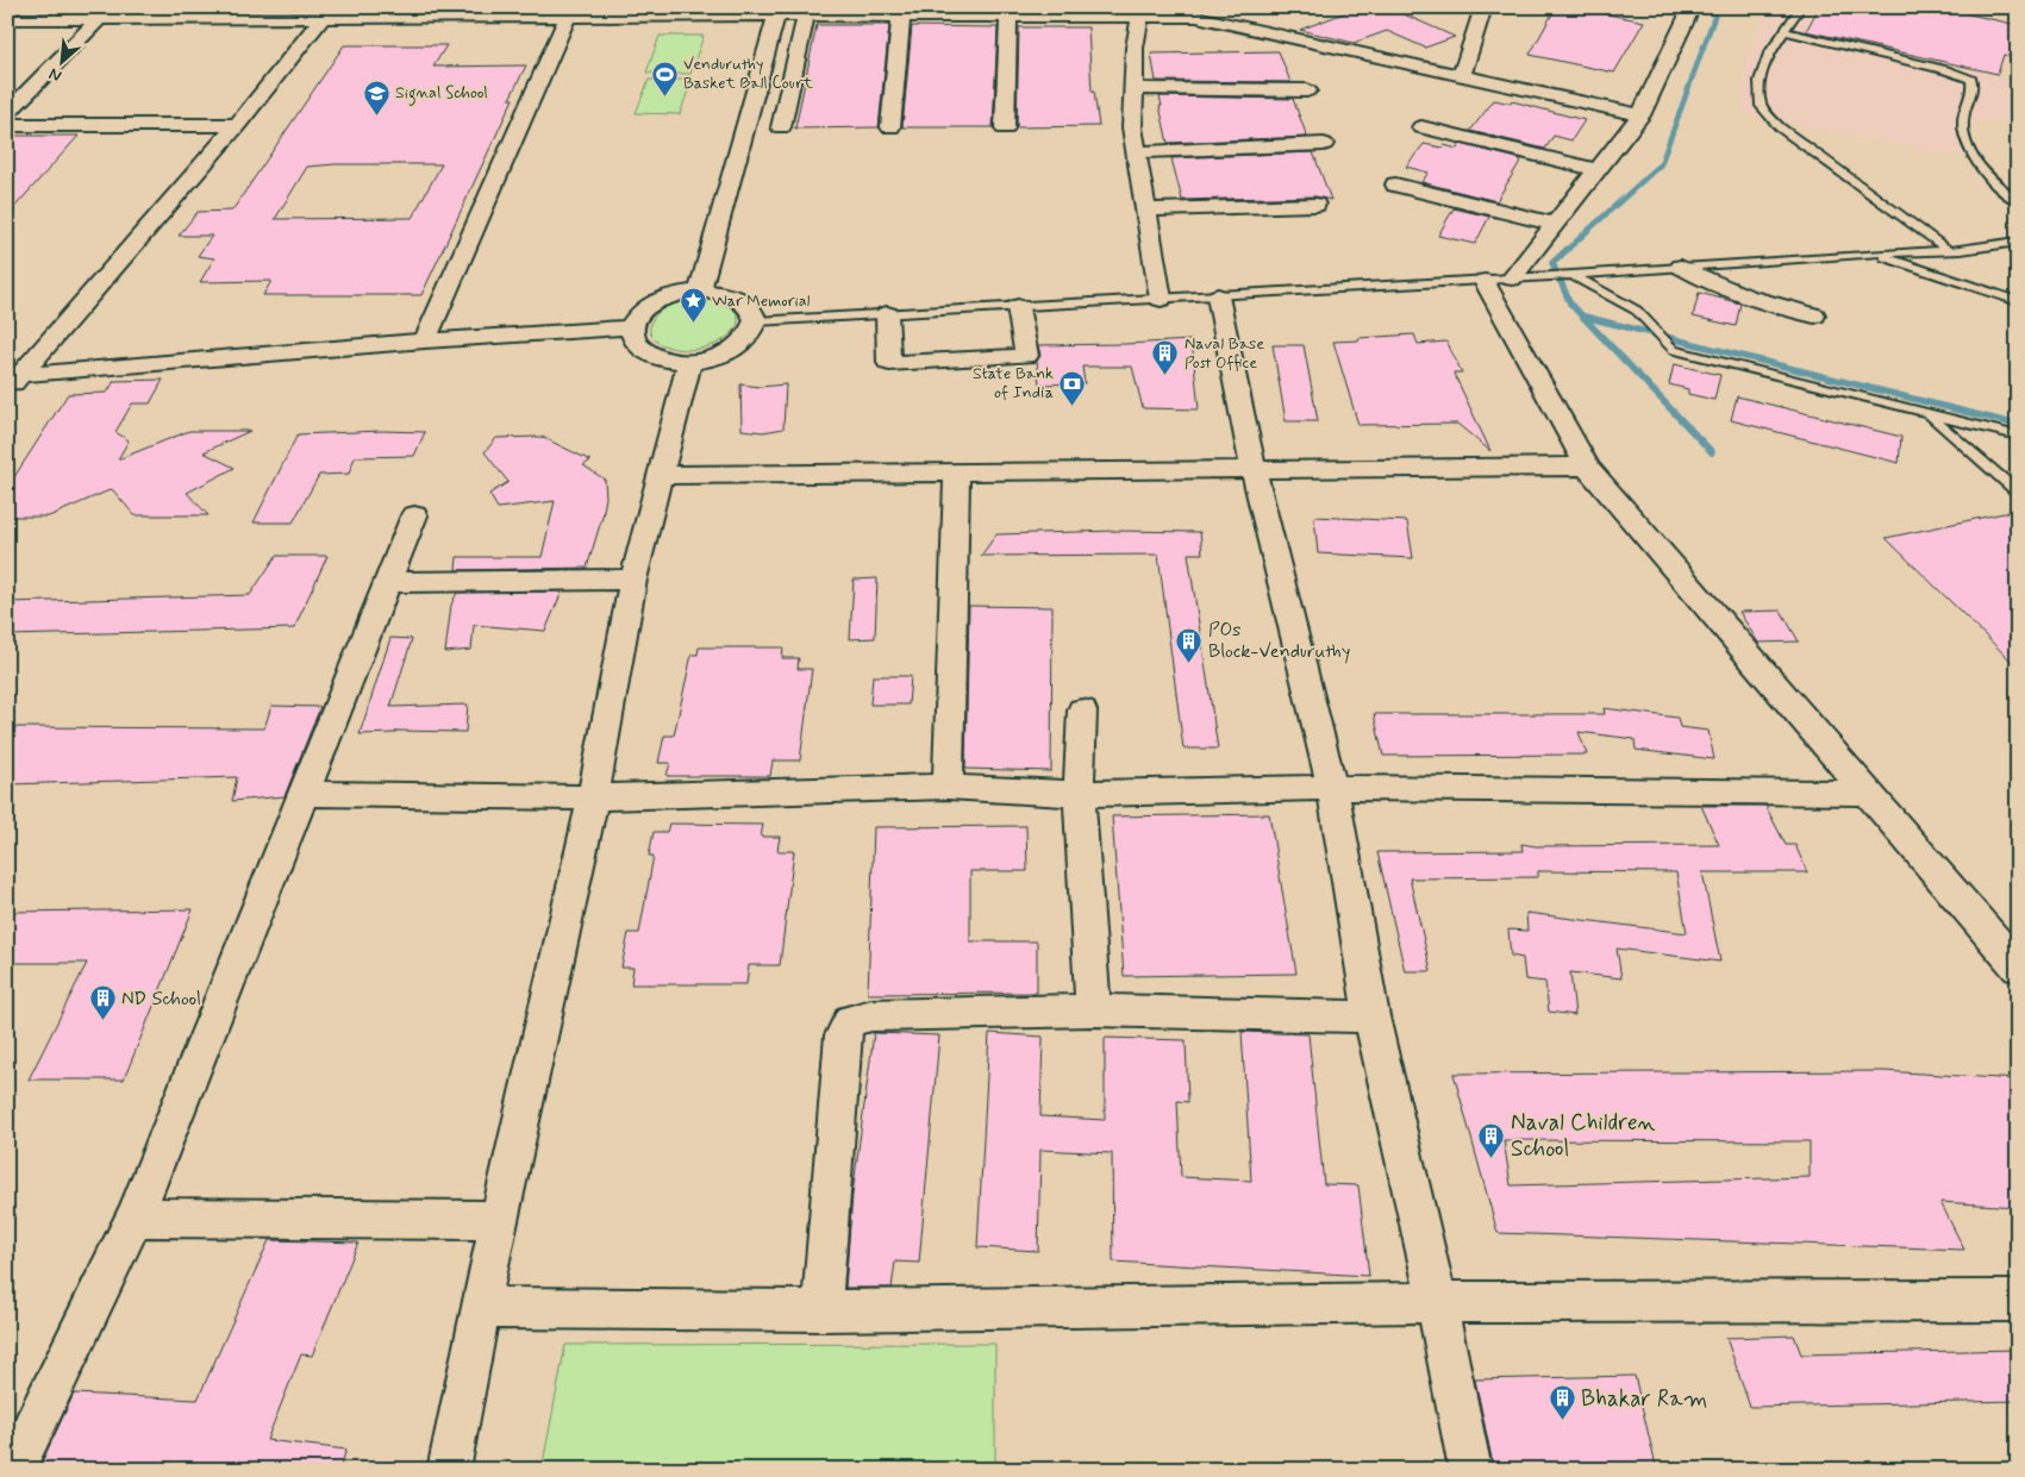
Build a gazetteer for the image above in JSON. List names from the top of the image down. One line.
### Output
{"places":{"sports":["Venduruthy Basket Ball Court"],"school or university":["Signal School"],"place":["War Memorial"],"building":["Naval Base Post Office","POs Block-Venduruthy","ND School","Naval Children School","Bhakar Ram"],"bank":["State Bank of India"]},"north":"bottom left"}
